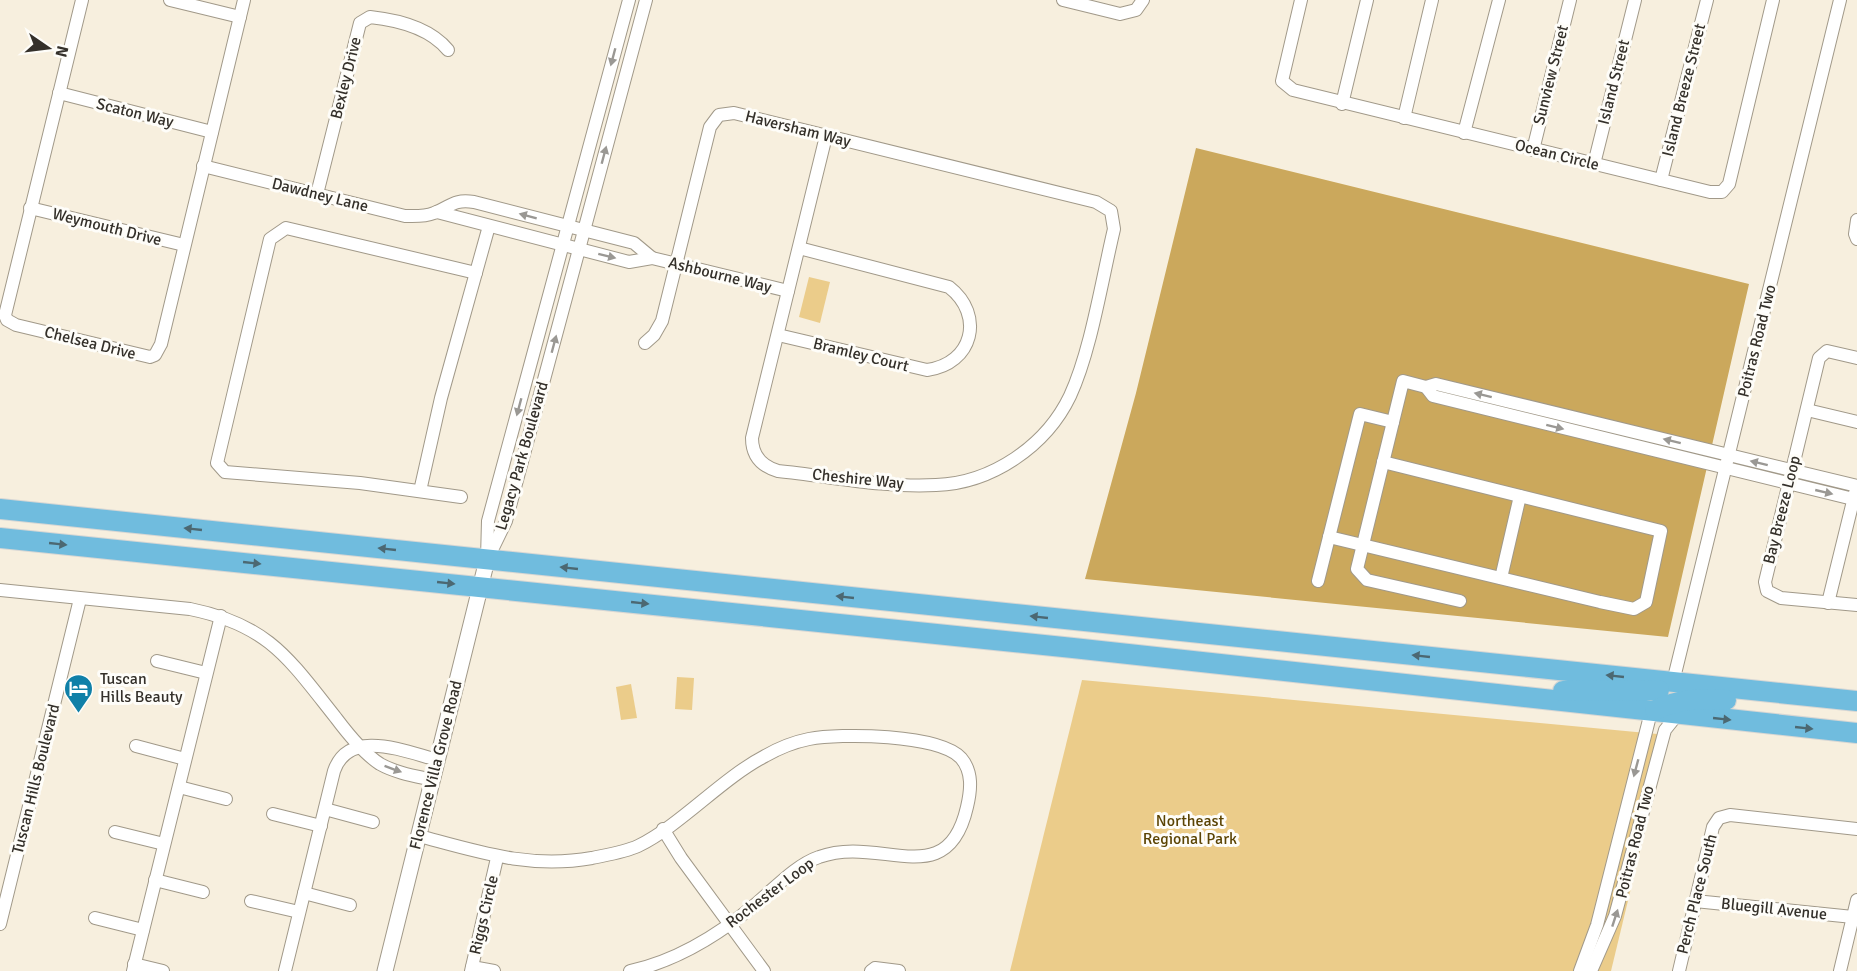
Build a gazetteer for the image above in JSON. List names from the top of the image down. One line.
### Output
{"streets":{"street":["Sunview Street","Bexley Drive","Island Street","Island Breeze Street","Scaton Way","Haversham Way","Ocean Circle","Dawdney Lane","Weymouth Drive","Ashbourne Way","Poitras Road Two","Chelsea Drive","Bramley Court","Legacy Park Boulevard","Cheshire Way","Bay Breeze Loop","Florence Villa Grove Road","Tuscan Hills Boulevard","Rochester Loop","Perch Place South","Bluegill Avenue","Riggs Circle"]},"crossings":[["Sunview Street","Ocean Circle"],["Bexley Drive","Dawdney Lane"],["Island Street","Ocean Circle"],["Island Breeze Street","Ocean Circle"],["Scaton Way","Chelsea Drive"],["Haversham Way","Ashbourne Way"],["Haversham Way","Cheshire Way"],["Dawdney Lane","Ashbourne Way"],["Dawdney Lane","Chelsea Drive"],["Dawdney Lane","Legacy Park Boulevard"],["Weymouth Drive","Chelsea Drive"],["Ashbourne Way","Legacy Park Boulevard"],["Ashbourne Way","Cheshire Way"],["Bramley Court","Cheshire Way"],["Legacy Park Boulevard","Florence Villa Grove Road"],["Florence Villa Grove Road","Rochester Loop"],["Rochester Loop","Riggs Circle"],["Perch Place South","Bluegill Avenue"]],"parks":["Northeast Regional Park"],"places":{"hotel":["Tuscan Hills Beauty"]},"north":"right"}
